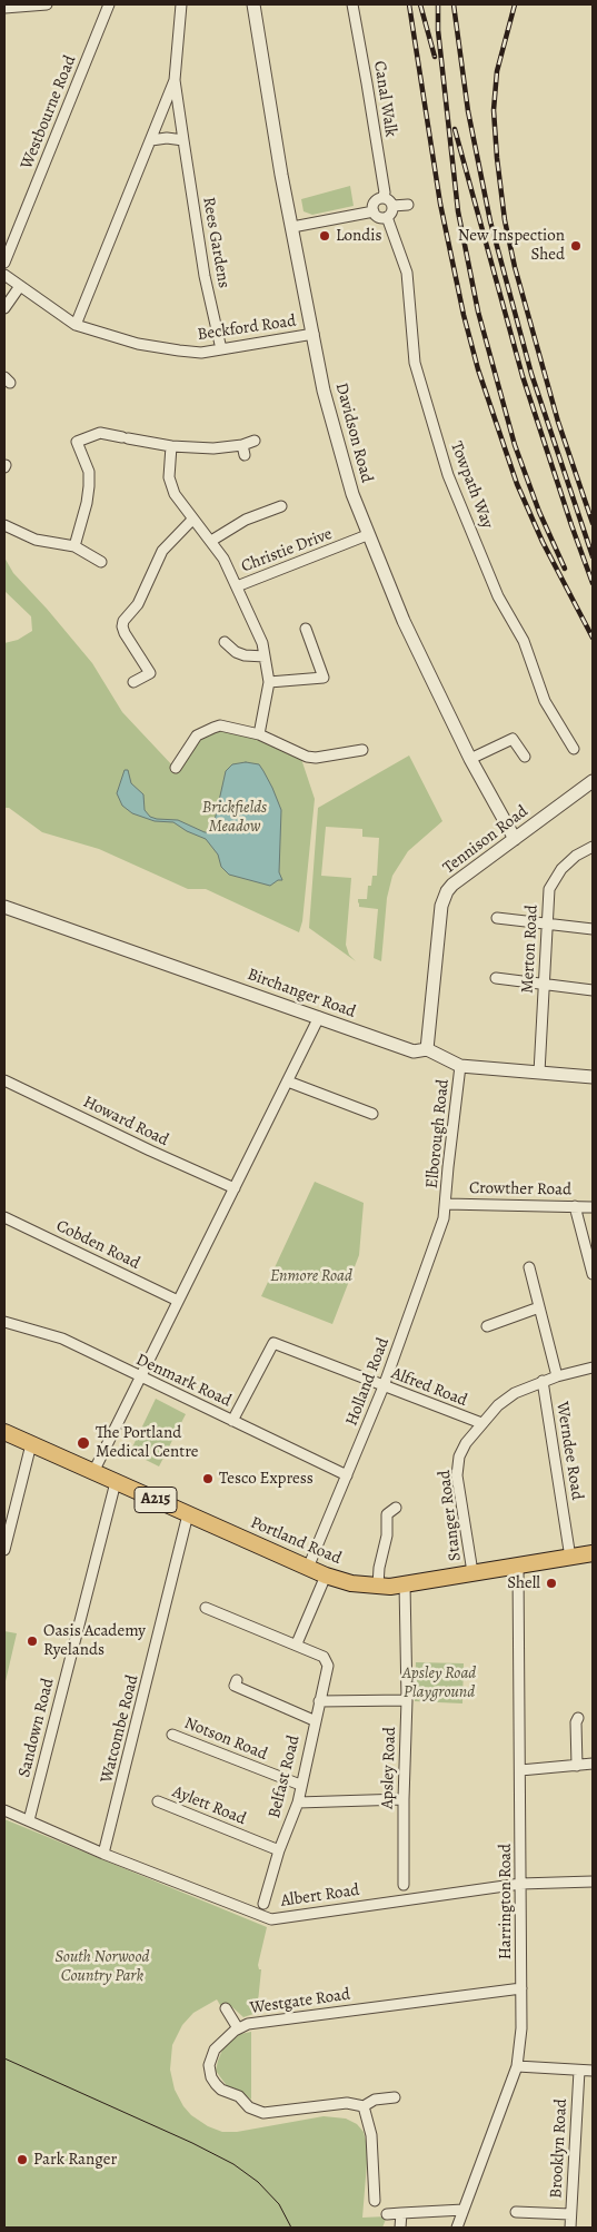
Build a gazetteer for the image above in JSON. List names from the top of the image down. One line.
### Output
{"streets":{"main road":["A215","Portland Road"],"street":["Canal Walk","Westbourne Road","Rees Gardens","Beckford Road","Davidson Road","Towpath Way","Christie Drive","Tennison Road","Merton Road","Birchanger Road","Howard Road","Elborough Road","Crowther Road","Cobden Road","Denmark Road","Holland Road","Alfred Road","Werndee Road","Stanger Road","Sandown Road","Watcombe Road","Notson Road","Apsley Road","Belfast Road","Aylett Road","Albert Road","Harrington Road","Westgate Road","Brooklyn Road"]},"crossings":[["Canal Walk","Towpath Way"],["Rees Gardens","Beckford Road"],["Beckford Road","Davidson Road"],["Davidson Road","Christie Drive"],["Davidson Road","Tennison Road"],["Tennison Road","Birchanger Road"],["Merton Road","Birchanger Road"],["Birchanger Road","Elborough Road"],["Elborough Road","Crowther Road"],["Elborough Road","Holland Road"],["Crowther Road","Holland Road"],["Denmark Road","Holland Road"],["Denmark Road","Alfred Road"],["Holland Road","Alfred Road"],["Holland Road","Portland Road"],["Alfred Road","Stanger Road"],["Werndee Road","Stanger Road"],["Werndee Road","Portland Road"],["Stanger Road","Portland Road"],["Portland Road","Sandown Road"],["Portland Road","Watcombe Road"],["Portland Road","Apsley Road"],["Portland Road","Harrington Road"],["Sandown Road","Albert Road"],["Watcombe Road","Albert Road"],["Notson Road","Belfast Road"],["Belfast Road","Aylett Road"],["Albert Road","Harrington Road"],["Harrington Road","Westgate Road"]],"parks":["Brickfields Meadow","Enmore Road","Apsley Road Playground","South Norwood Country Park"],"places":["Londis","New Inspection Shed","The Portland Medical Centre","Tesco Express","Shell","Oasis Academy Ryelands","Park Ranger"]}
